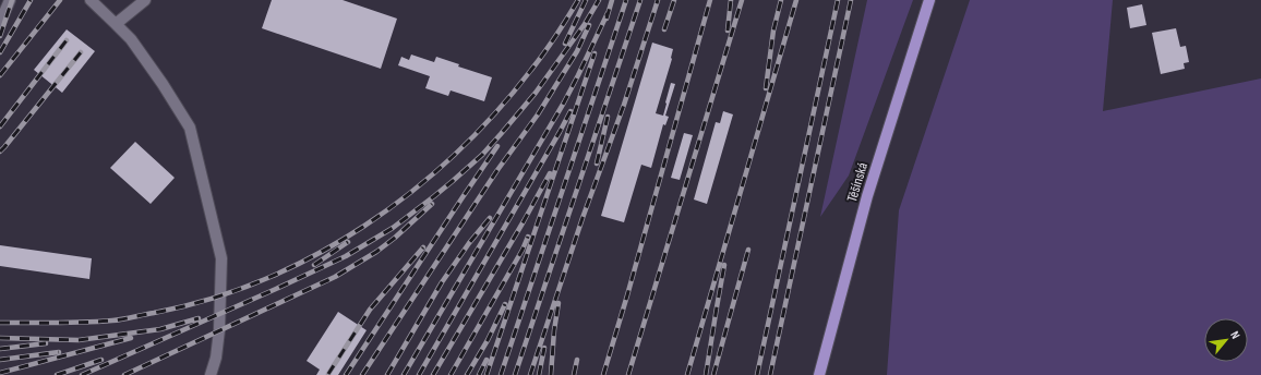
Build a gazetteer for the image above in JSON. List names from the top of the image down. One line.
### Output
{"streets":{"main road":["Těšínská"]},"north":"top right"}
